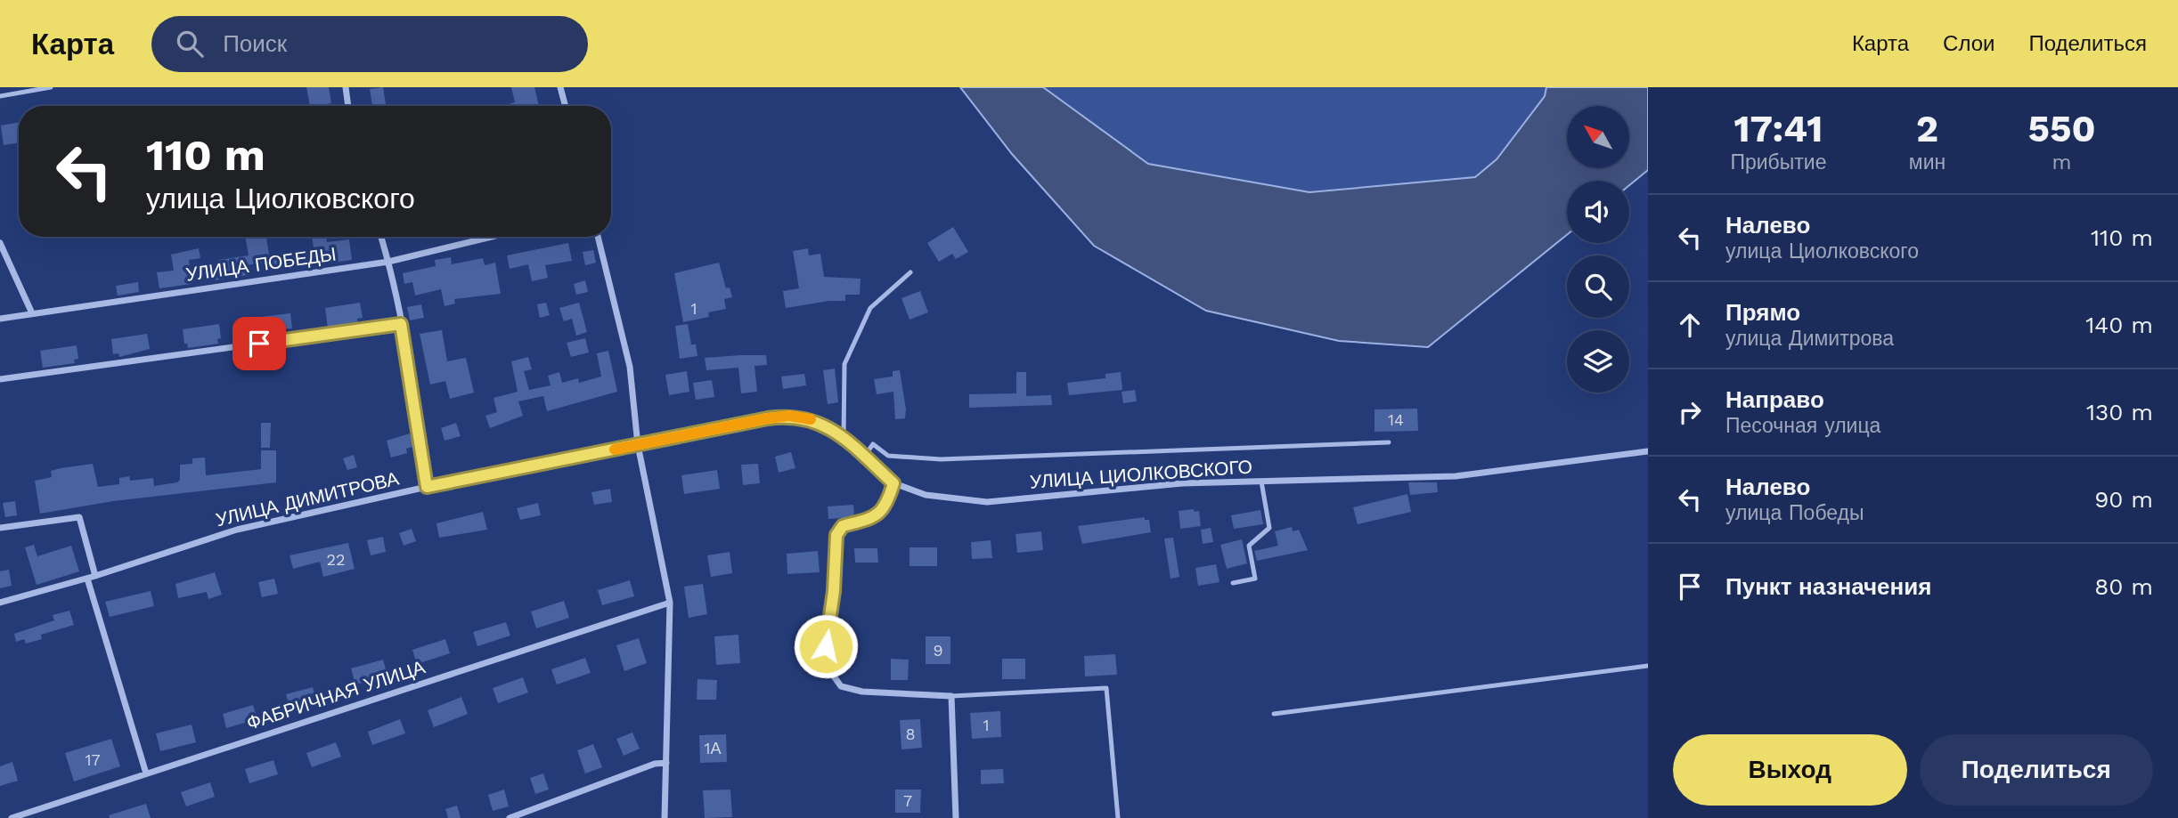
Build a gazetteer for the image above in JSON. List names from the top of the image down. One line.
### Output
{"streets":{"street":["УЛИЦА ПОБЕДЫ","УЛИЦА ЦИОЛКОВСКОГО","УЛИЦА ДИМИТРОВА","ФАБРИЧНАЯ УЛИЦА"]},"crossings":[["УЛИЦА ЦИОЛКОВСКОГО","УЛИЦА ДИМИТРОВА"]],"house_numbers":["1","14","22","9","1","8","1А","17","7"],"north":"top left","page":{"header":"Карта","search":"Поиск","nav":["Карта","Слои","Поделиться"],"eta":["17:41","Прибытие","2","мин","550","m"],"turn":["110 m","улица Циолковского"],"list":[{"name":"Налево","note":"улица Циолковского","value":"110 m"},{"name":"Прямо","note":"улица Димитрова","value":"140 m"},{"name":"Направо","note":"Песочная улица","value":"130 m"},{"name":"Налево","note":"улица Победы","value":"90 m"},{"name":"Пункт назначения","value":"80 m"}],"buttons":["Выход","Поделиться"]}}
